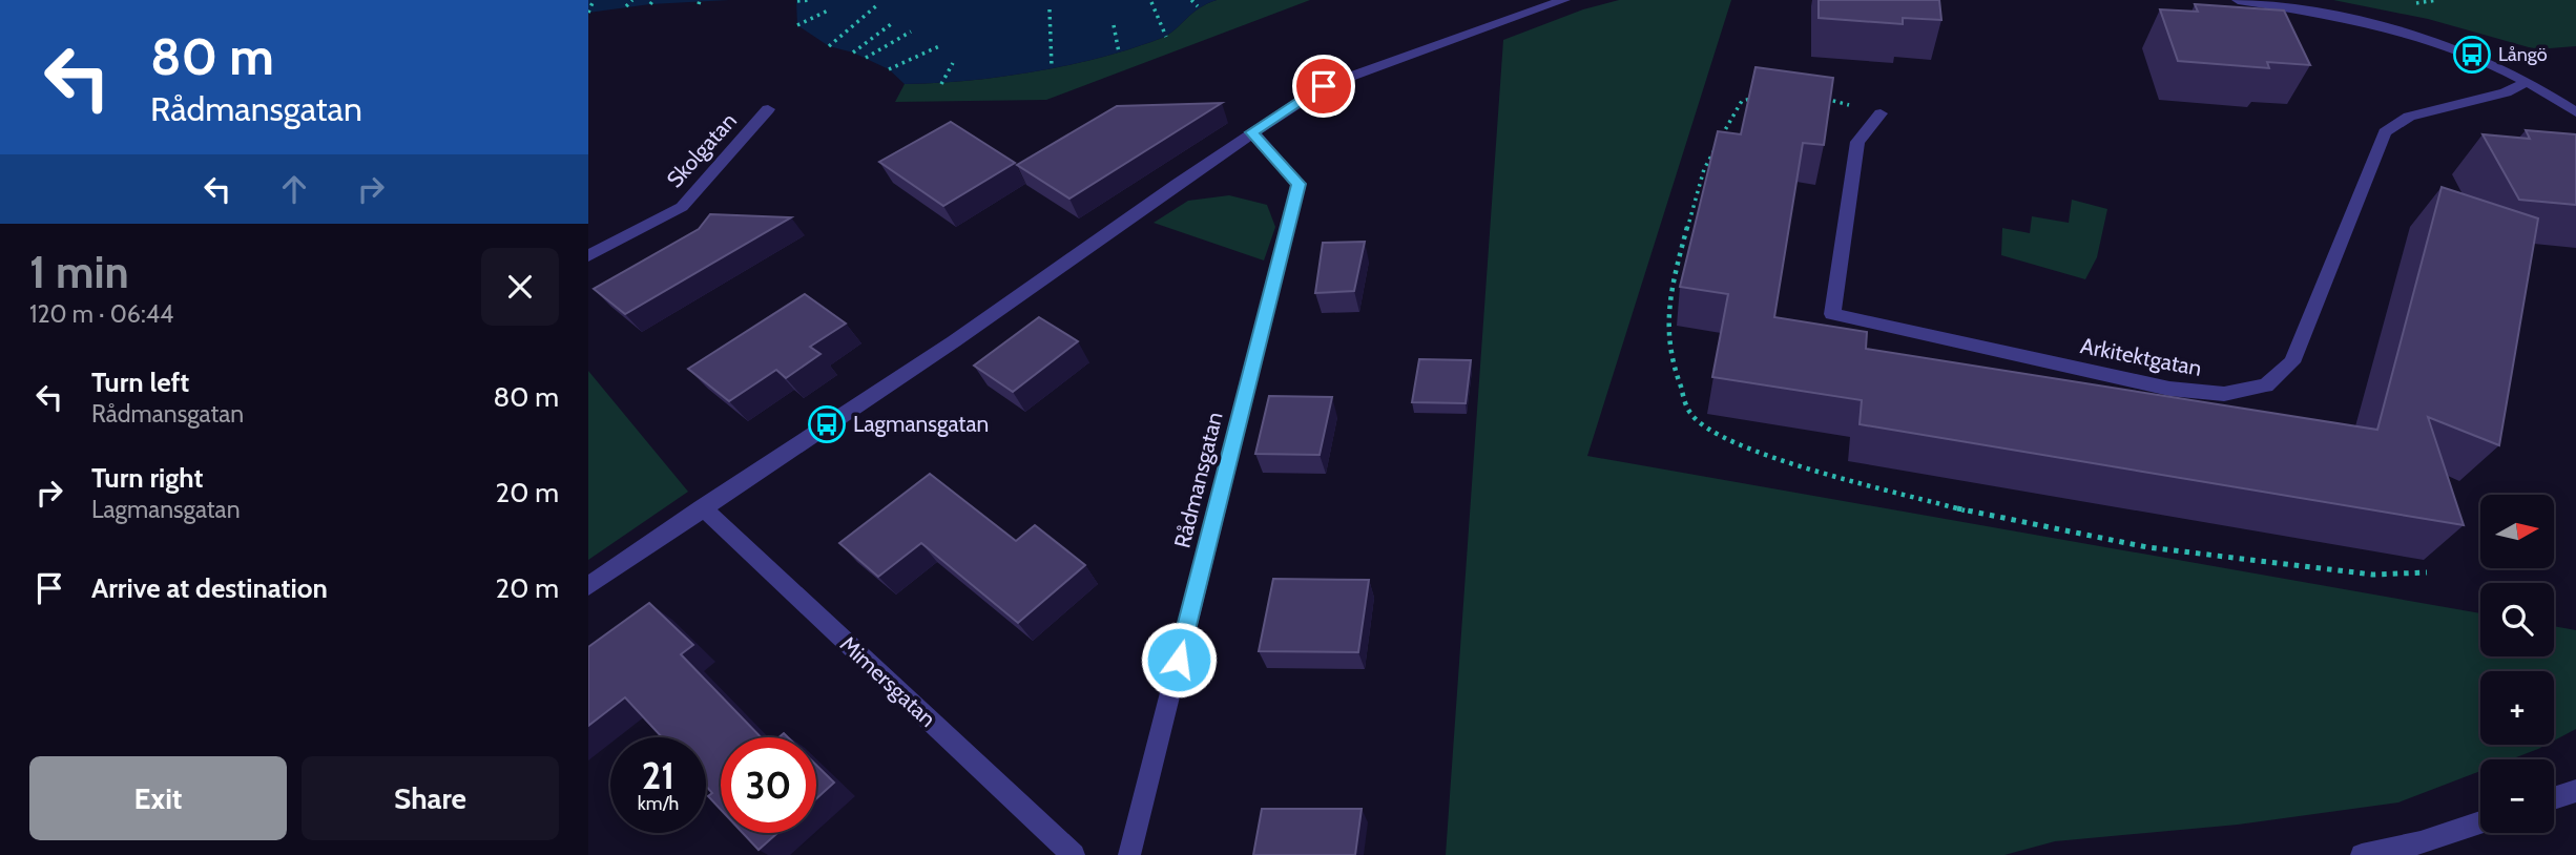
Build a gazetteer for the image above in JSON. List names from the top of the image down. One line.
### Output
{"streets":{"street":["Skolgatan","Arkitektgatan","Rådmansgatan","Mimersgatan"]},"places":{"bus stop":["Långö","Lagmansgatan"]},"north":"right","page":{"turn":["80 m","Rådmansgatan"],"heading":["1 min","120 m · 06:44"],"list":[{"name":"Turn left","note":"Rådmansgatan","value":"80 m"},{"name":"Turn right","note":"Lagmansgatan","value":"20 m"},{"name":"Arrive at destination","value":"20 m"}],"map_buttons":["+","−"],"speed":"21 km/h","limit":"30","buttons":["Exit","Share"]}}
